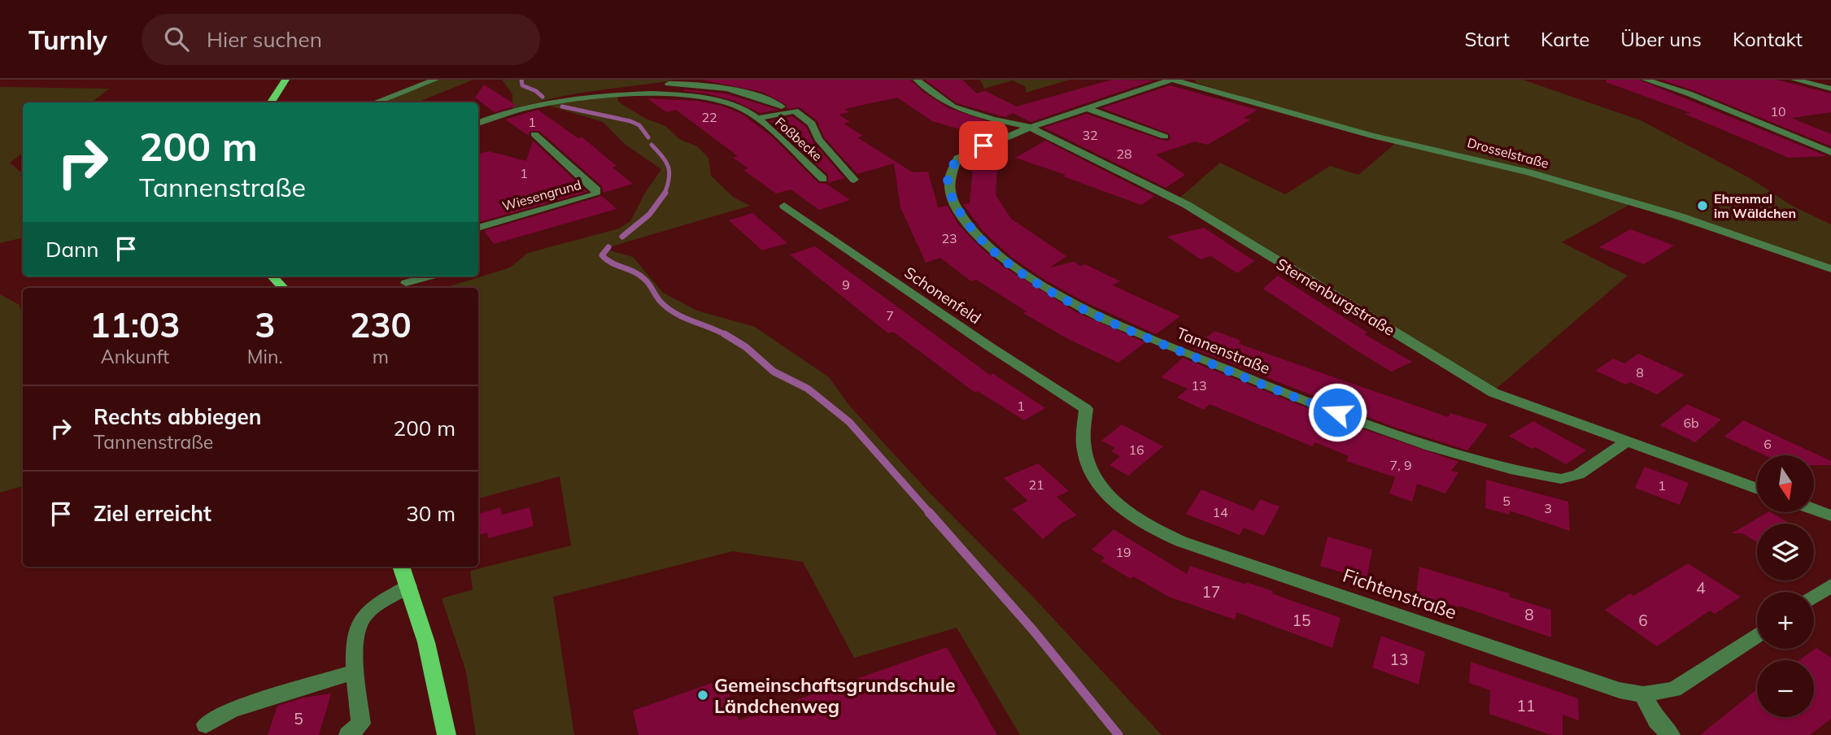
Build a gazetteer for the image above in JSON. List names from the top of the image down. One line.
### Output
{"streets":{"street":["Foßbecke","Drosselstraße","Wiesengrund","Schonenfeld","Sternenburgstraße","Tannenstraße","Fichtenstraße"]},"crossings":[["Drosselstraße","Tannenstraße"],["Schonenfeld","Fichtenstraße"],["Sternenburgstraße","Tannenstraße"]],"places":["Ehrenmal im Wäldchen","Gemeinschaftsgrundschule Ländchenweg"],"house_numbers":["10","22","1","32","28","1","23","9","7","8","13","1","6b","6","16","7, 9","21","1","5","3","14","19","4","17","8","15","6","13","11","5"],"north":"bottom","page":{"header":"Turnly","search":"Hier suchen","nav":["Start","Karte","Über uns","Kontakt"],"turn":["200 m","Tannenstraße"],"then":"Dann","eta":["11:03","Ankunft","3","Min.","230","m"],"list":[{"name":"Rechts abbiegen","note":"Tannenstraße","value":"200 m"},{"name":"Ziel erreicht","value":"30 m"}],"map_buttons":["+","−"]}}
